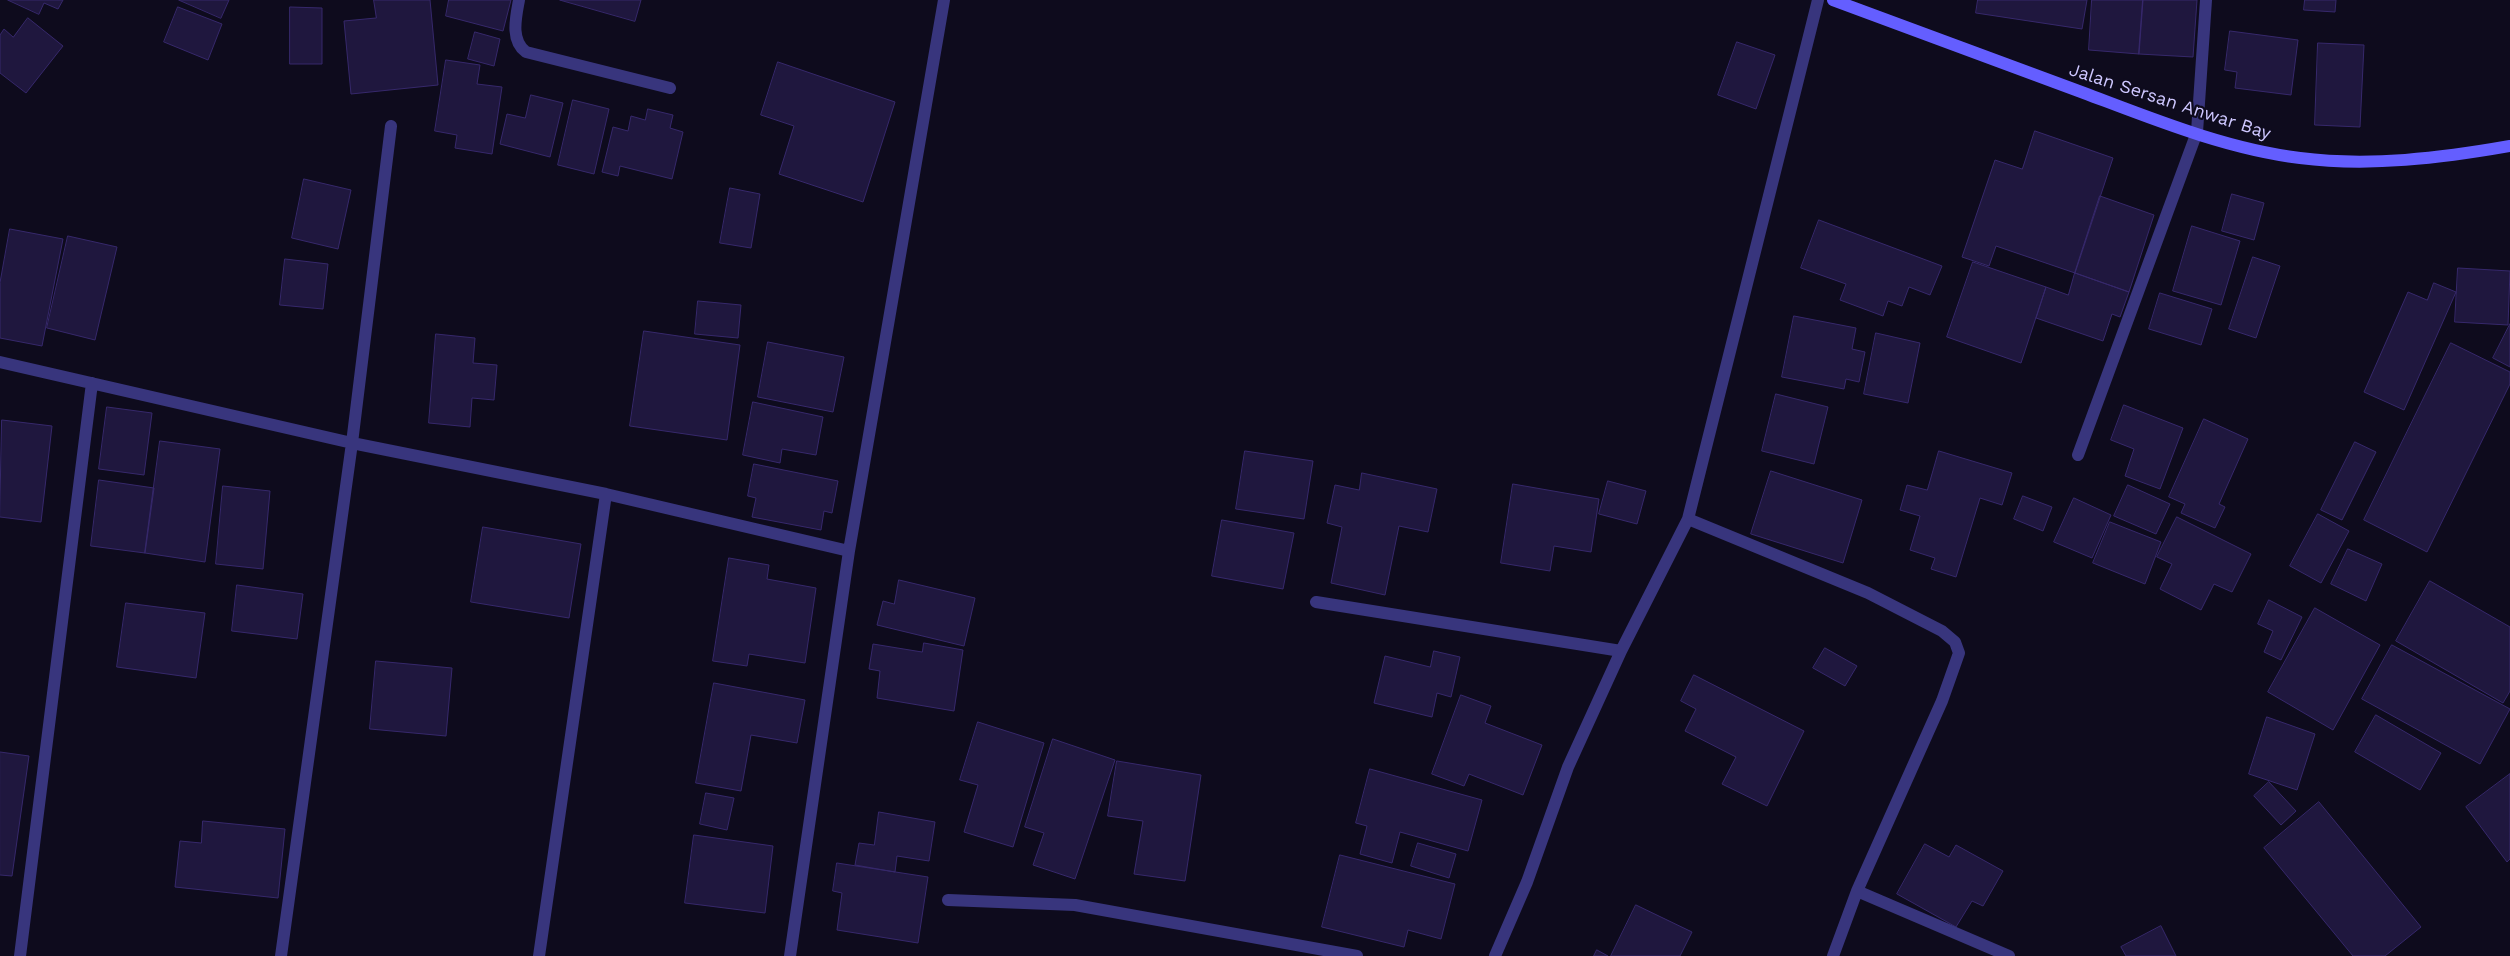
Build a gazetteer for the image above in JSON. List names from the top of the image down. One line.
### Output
{"streets":{"main road":["Jalan Sersan Anwar Bay"]}}
